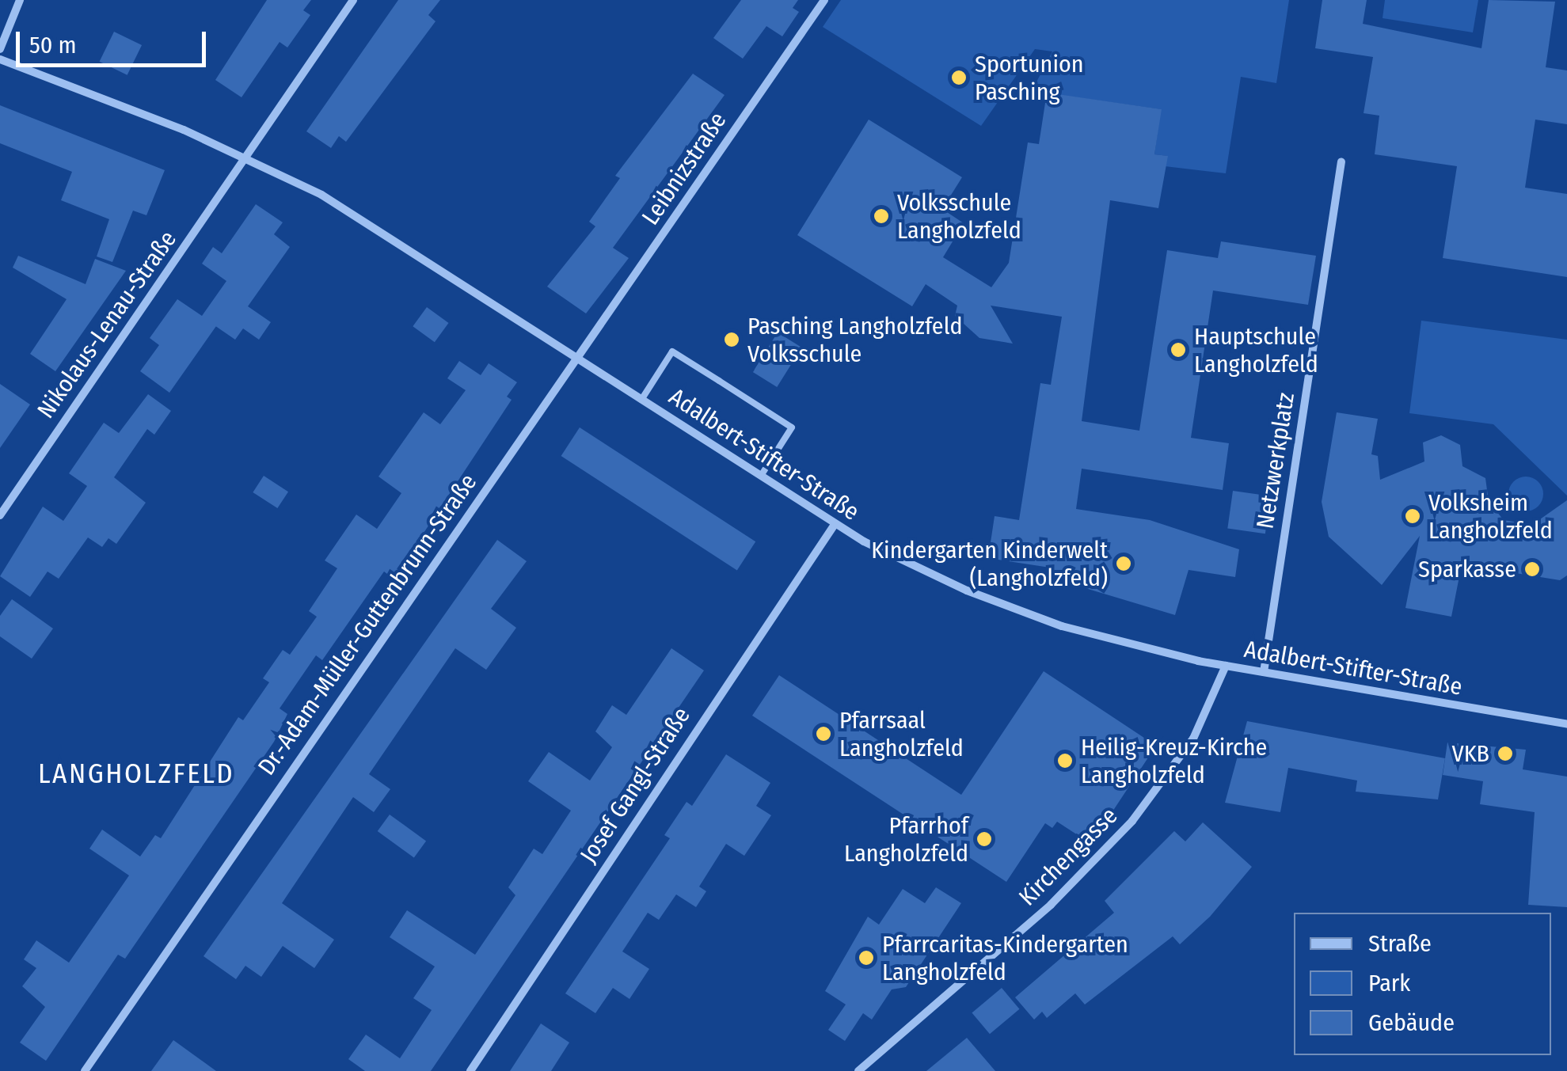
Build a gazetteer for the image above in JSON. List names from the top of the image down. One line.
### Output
{"streets":{"street":["Leibnizstraße","Nikolaus-Lenau-Straße","Adalbert-Stifter-Straße","Netzwerkplatz","Dr.-Adam-Müller-Guttenbrunn-Straße","Josef Gangl-Straße","Kirchengasse"]},"crossings":[["Leibnizstraße","Adalbert-Stifter-Straße"],["Leibnizstraße","Dr.-Adam-Müller-Guttenbrunn-Straße"],["Nikolaus-Lenau-Straße","Adalbert-Stifter-Straße"],["Adalbert-Stifter-Straße","Netzwerkplatz"],["Adalbert-Stifter-Straße","Dr.-Adam-Müller-Guttenbrunn-Straße"],["Adalbert-Stifter-Straße","Josef Gangl-Straße"],["Adalbert-Stifter-Straße","Kirchengasse"]],"districts":["LANGHOLZFELD"],"places":["Sportunion Pasching","Volksschule Langholzfeld","Pasching Langholzfeld Volksschule","Hauptschule Langholzfeld","Volksheim Langholzfeld","Kindergarten Kinderwelt (Langholzfeld)","Sparkasse","Pfarrsaal Langholzfeld","VKB","Heilig-Kreuz-Kirche Langholzfeld","Pfarrhof Langholzfeld","Pfarrcaritas-Kindergarten Langholzfeld"],"legend":["Straße","Park","Gebäude"],"scale_bar":"50 m"}
